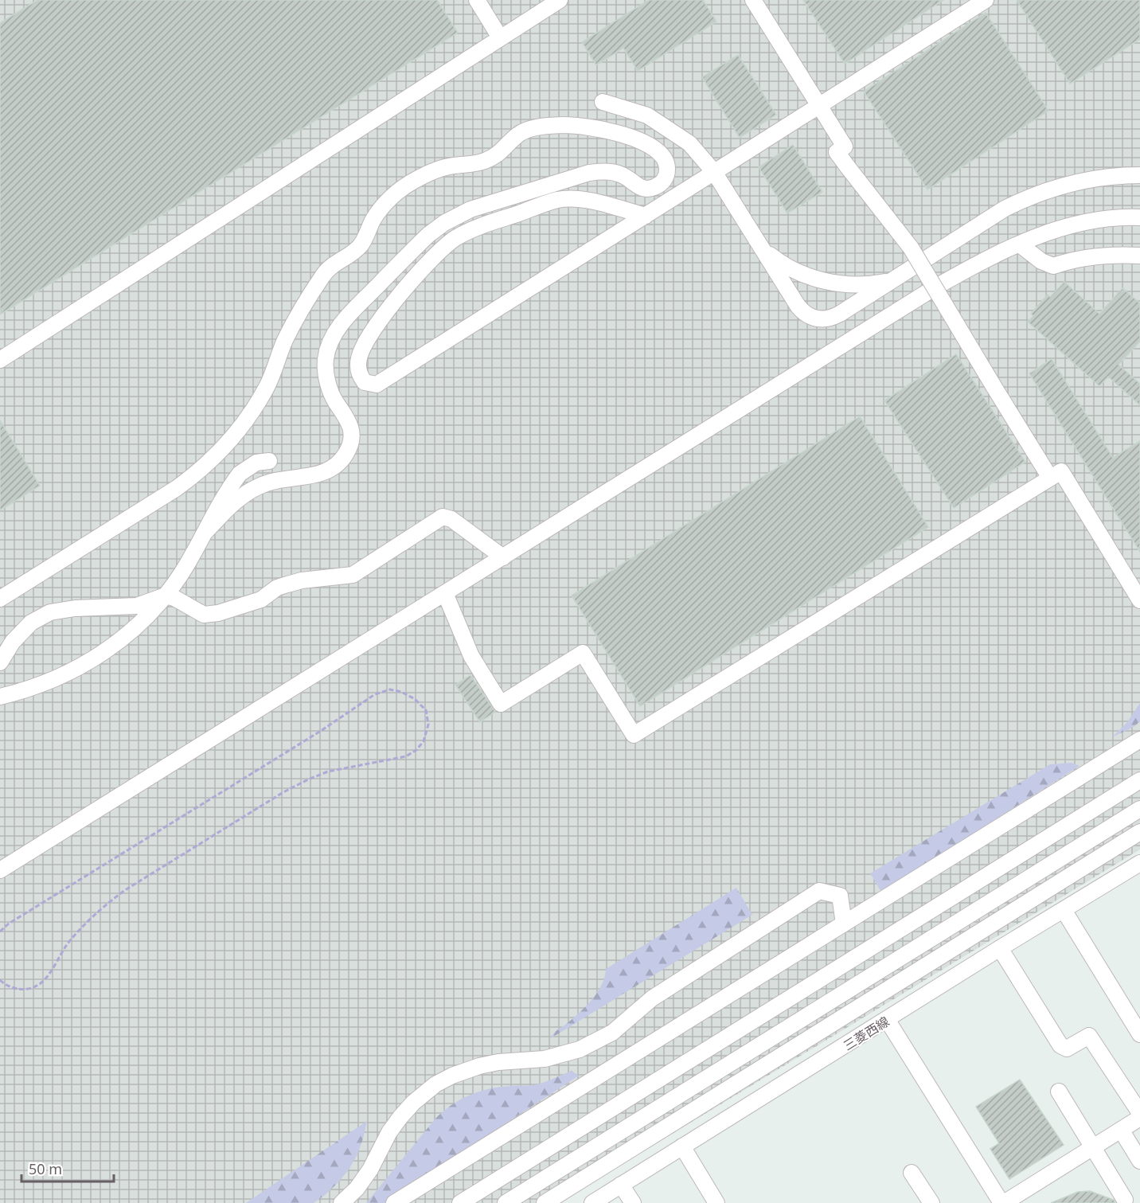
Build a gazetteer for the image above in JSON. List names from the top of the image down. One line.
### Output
{"streets":{"street":["三菱西線"]},"scale_bar":"50 m"}
